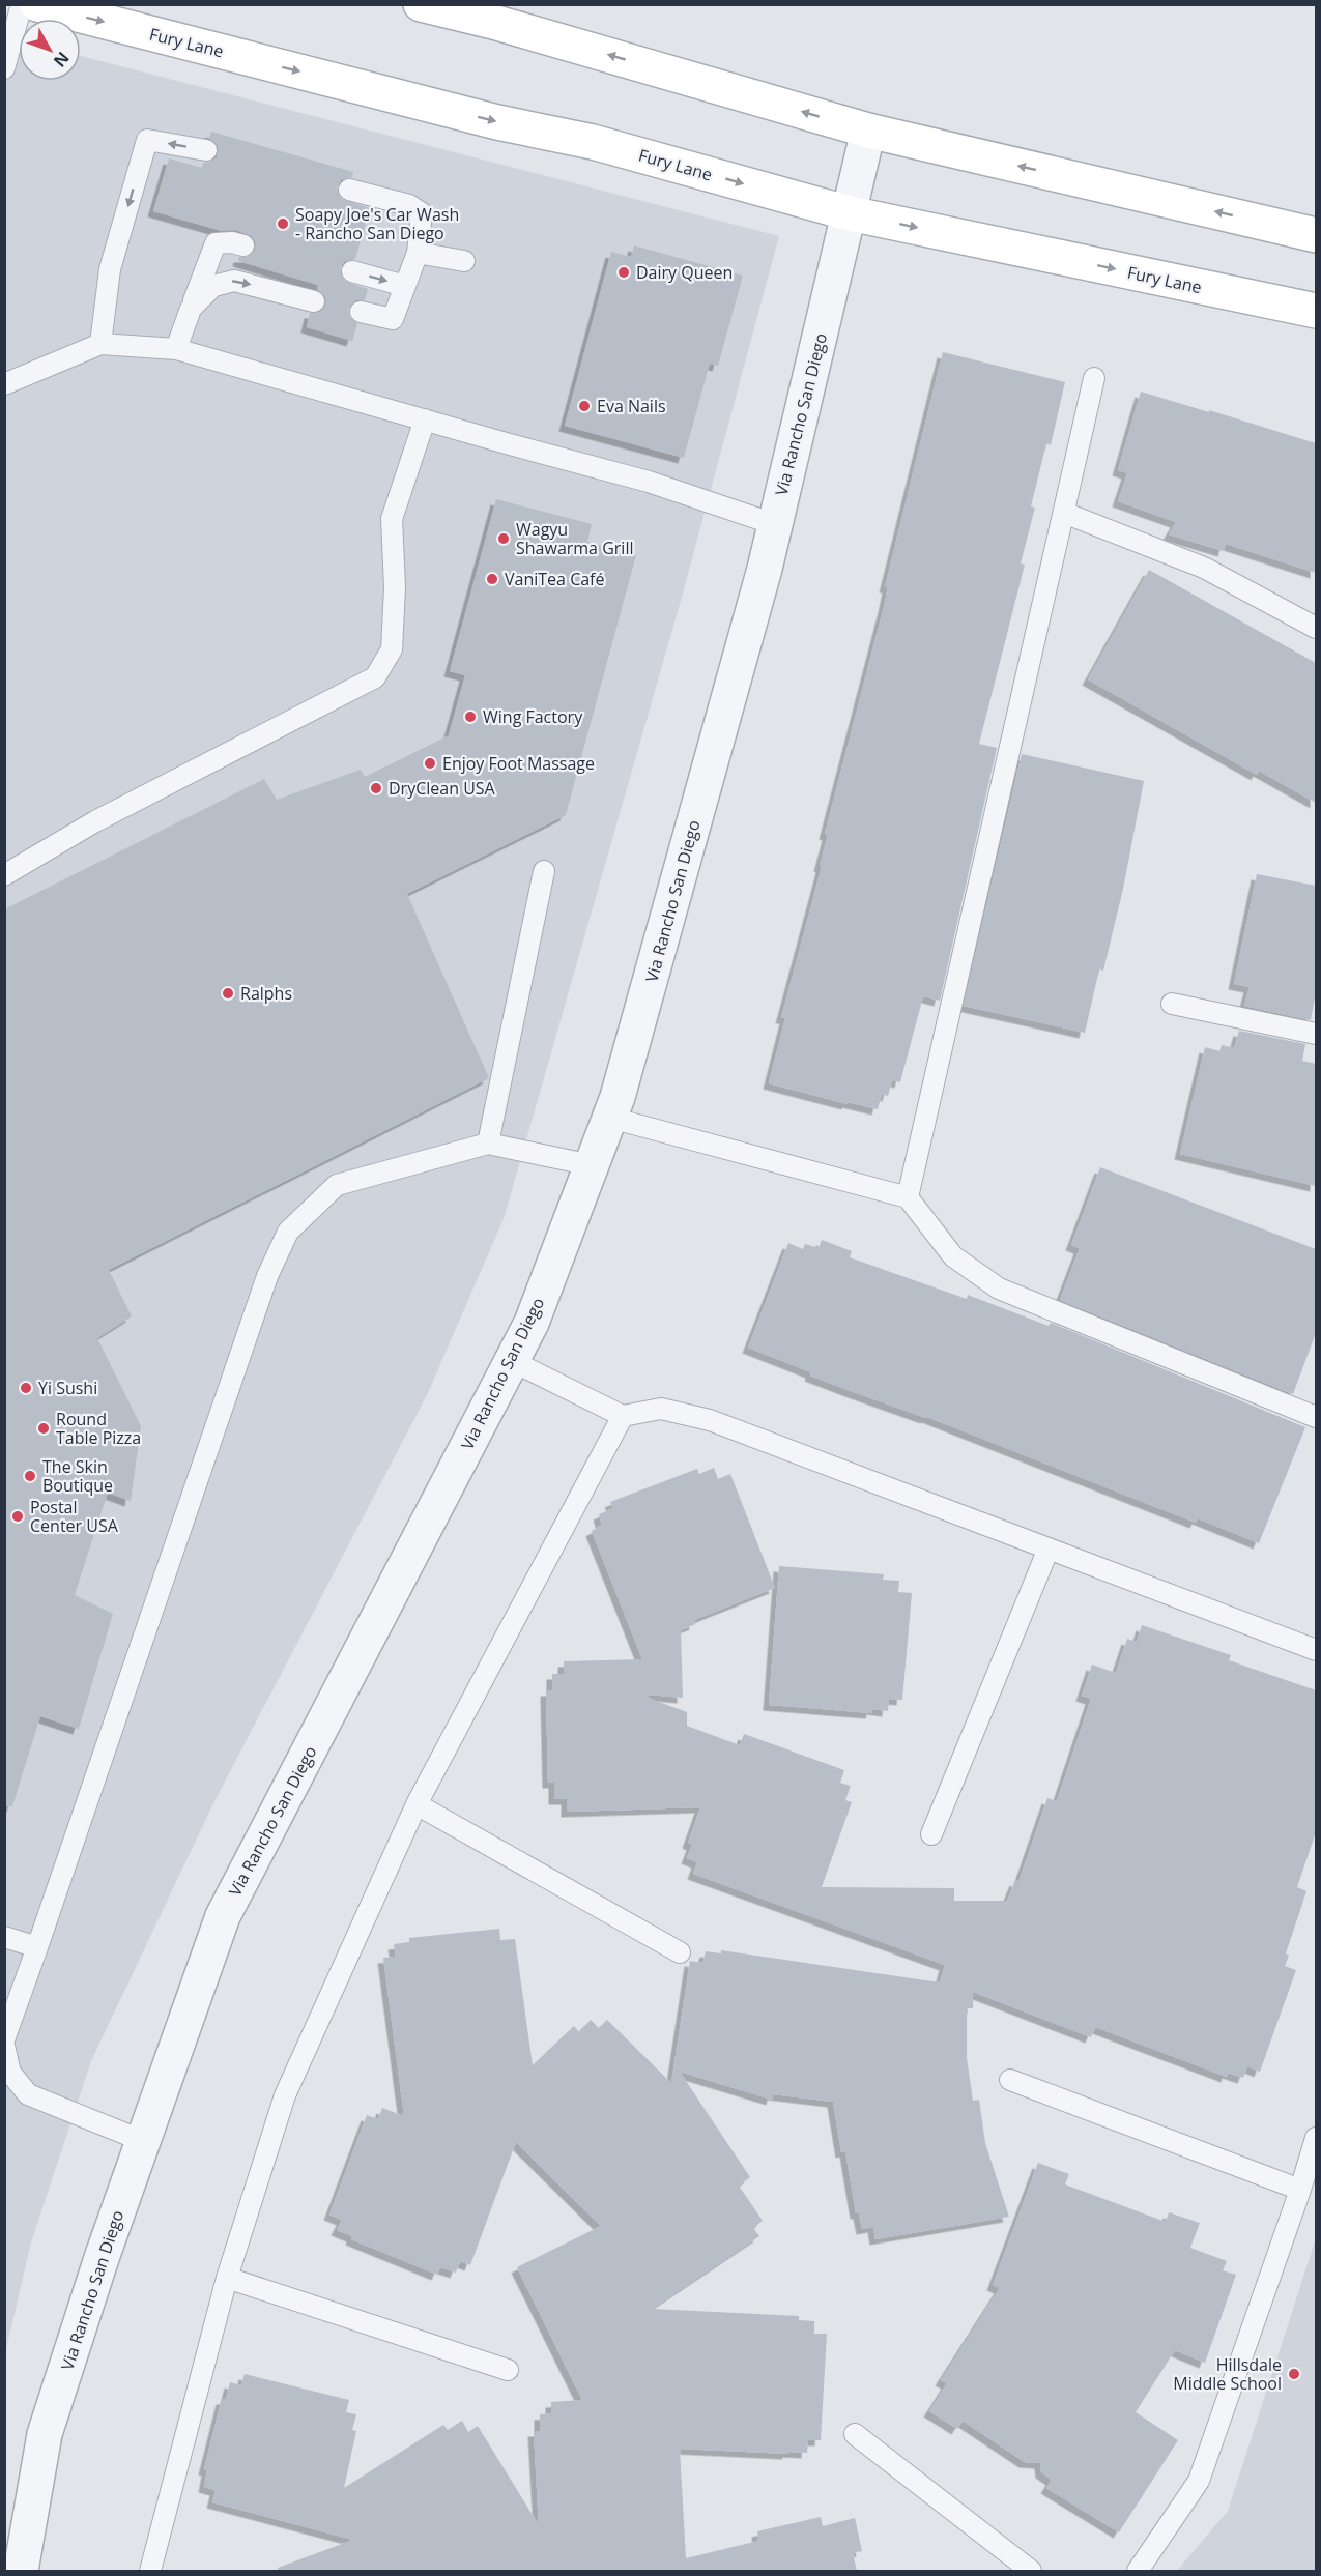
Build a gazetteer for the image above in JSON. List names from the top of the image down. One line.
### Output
{"streets":{"main road":["Fury Lane"],"street":["Via Rancho San Diego"]},"crossings":[["Fury Lane","Via Rancho San Diego"]],"places":["Soapy Joe's Car Wash - Rancho San Diego","Dairy Queen","Eva Nails","Wagyu Shawarma Grill","VaniTea Café","Wing Factory","Enjoy Foot Massage","DryClean USA","Ralphs","Yi Sushi","Round Table Pizza","The Skin Boutique","Postal Center USA","Hillsdale Middle School"],"north":"bottom right"}
